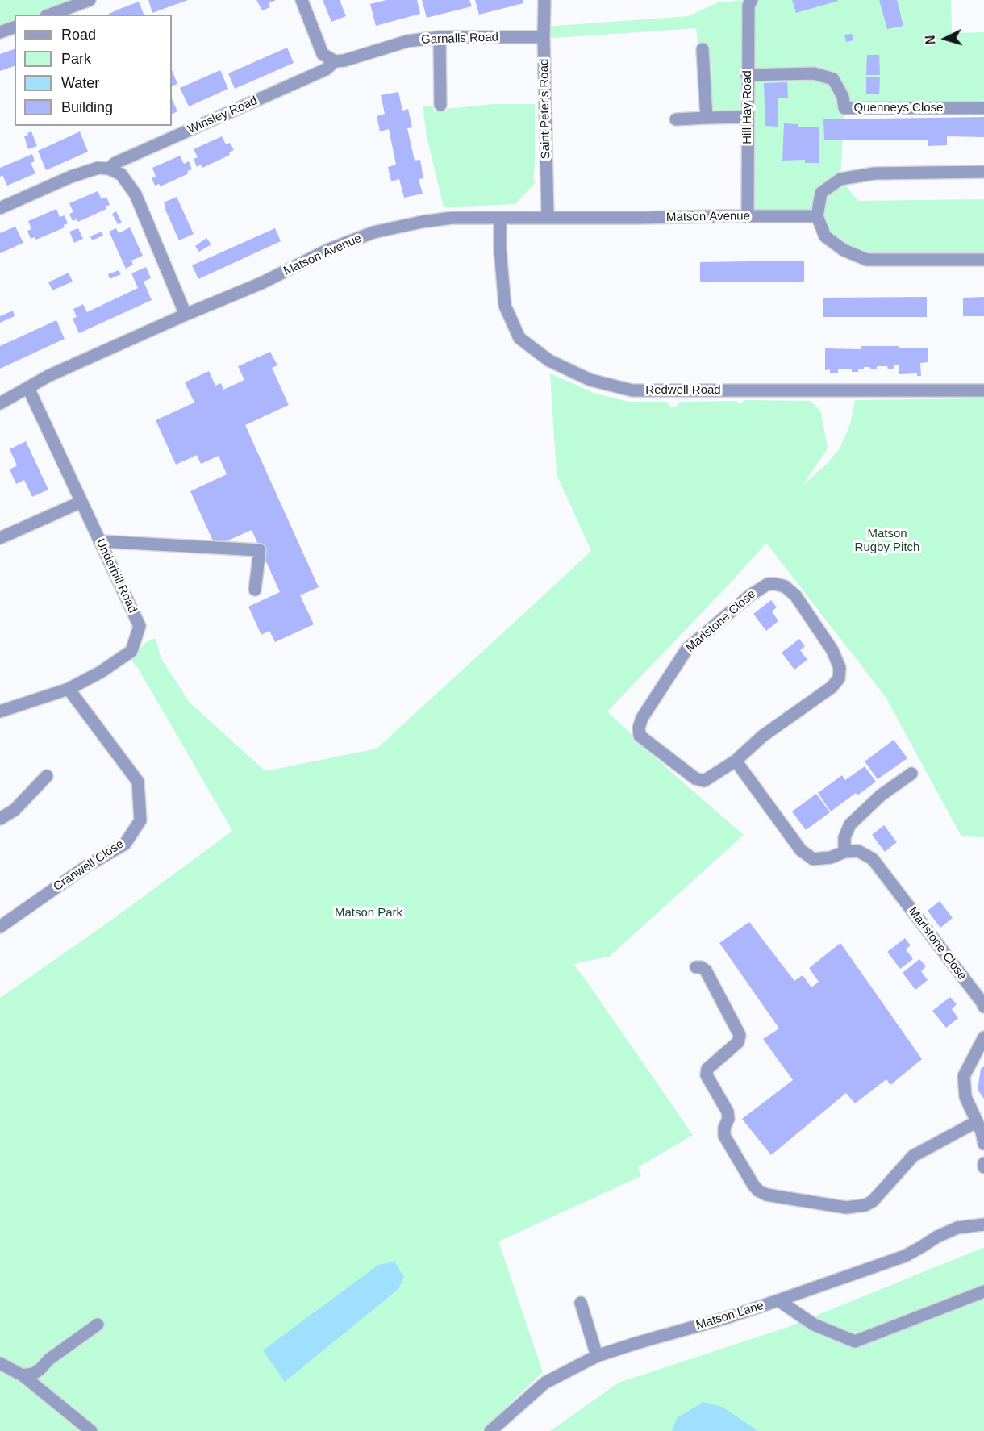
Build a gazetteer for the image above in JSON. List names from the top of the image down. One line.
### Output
{"streets":{"street":["Garnalls Road","Hill Hay Road","Quenneys Close","Saint Peter's Road","Winsley Road","Matson Avenue","Redwell Road","Underhill Road","Marlstone Close","Cranwell Close","Matson Lane"]},"crossings":[["Garnalls Road","Saint Peter's Road"],["Garnalls Road","Winsley Road"],["Hill Hay Road","Quenneys Close"],["Hill Hay Road","Matson Avenue"],["Saint Peter's Road","Matson Avenue"],["Matson Avenue","Redwell Road"],["Matson Avenue","Underhill Road"],["Underhill Road","Cranwell Close"]],"parks":["Matson Rugby Pitch","Matson Park"],"legend":["Road","Park","Water","Building"],"north":"left"}
